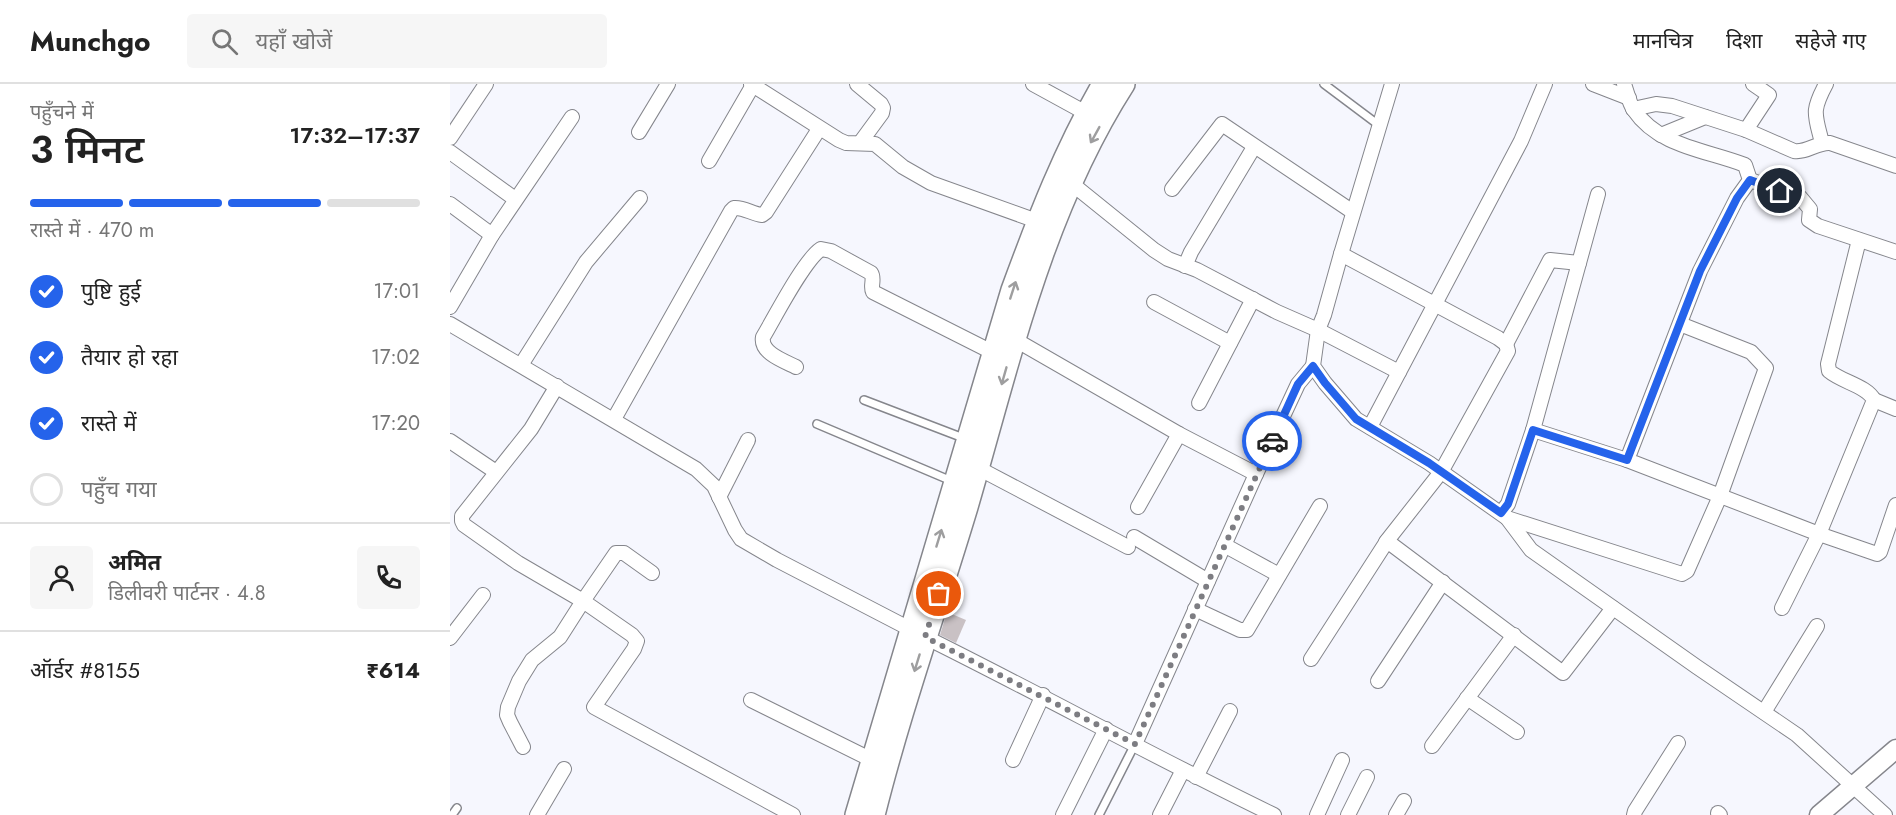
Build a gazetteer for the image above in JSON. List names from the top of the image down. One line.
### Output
{"page":{"header":"Munchgo","search":"यहाँ खोजें","nav":["मानचित्र","दिशा","सहेजे गए"],"heading":["3 मिनट","पहुँचने में","17:32–17:37"],"panel":["अमित","डिलीवरी पार्टनर · 4.8","ऑर्डर #8155","₹614"],"bar":"रास्ते में · 470 m","list":[["पुष्टि हुई","17:01"],["तैयार हो रहा","17:02"],["रास्ते में","17:20"],"पहुँच गया"]}}
